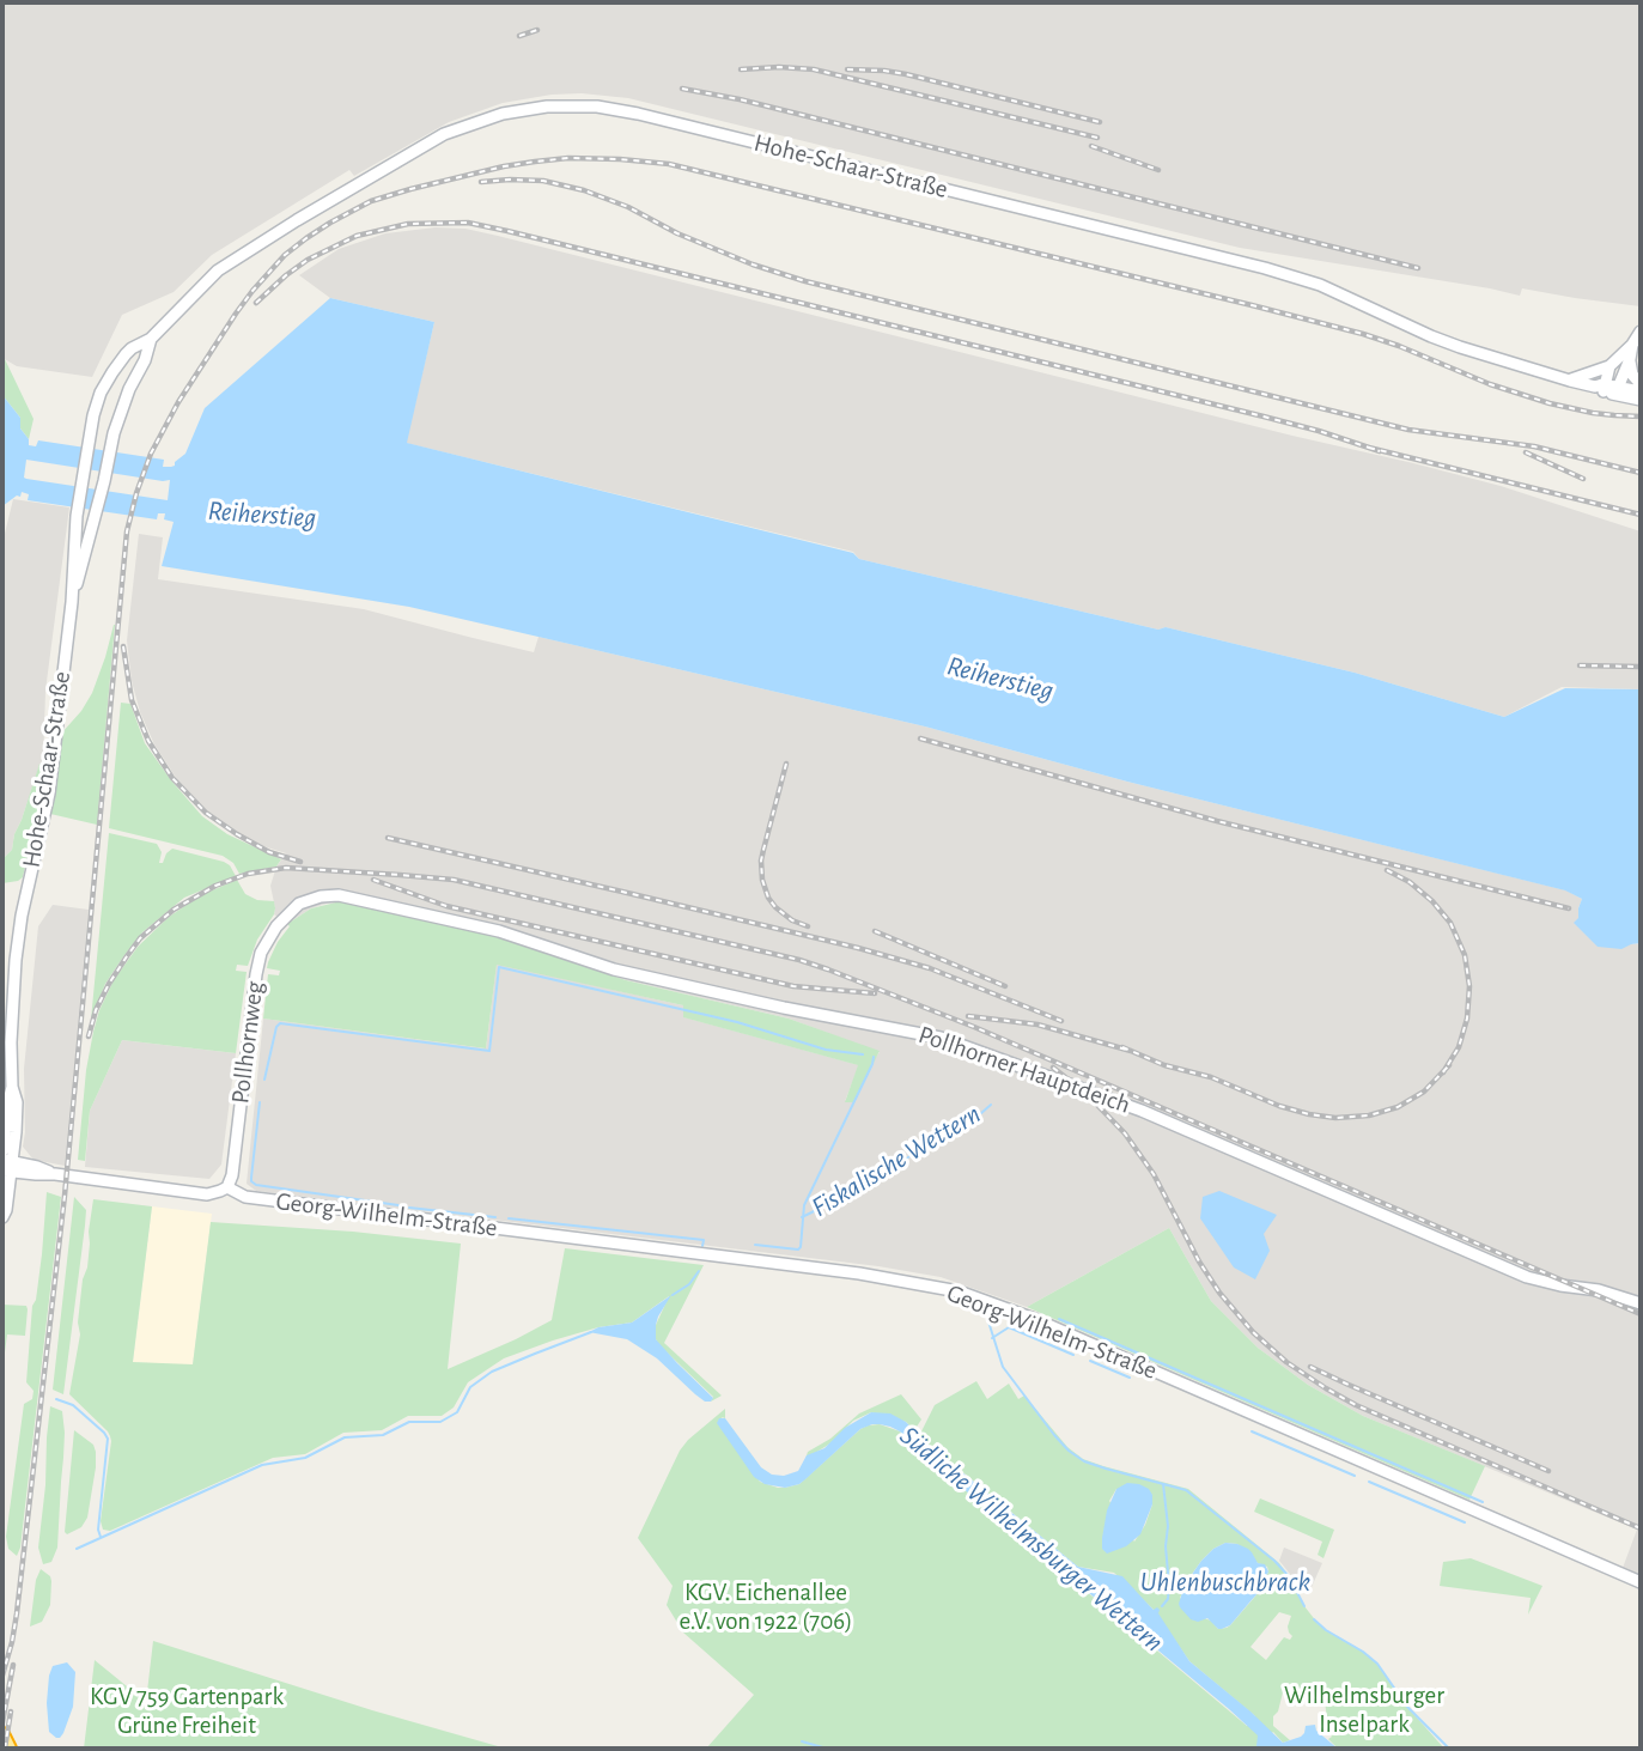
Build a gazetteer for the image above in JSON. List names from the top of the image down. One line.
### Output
{"streets":{"main road":["Hohe-Schaar-Straße","Pollhornweg","Pollhorner Hauptdeich","Georg-Wilhelm-Straße"]},"crossings":[["Hohe-Schaar-Straße","Georg-Wilhelm-Straße"],["Pollhornweg","Pollhorner Hauptdeich"],["Pollhornweg","Georg-Wilhelm-Straße"]],"water":["Reiherstieg","Fiskalische Wettern","Südliche Wilhelmsburger Wettern","Uhlenbuschbrack"],"parks":["KGV. Eichenallee e.V. von 1922 (706)","Wilhelmsburger Inselpark","KGV 759 Gartenpark Grüne Freiheit"]}
